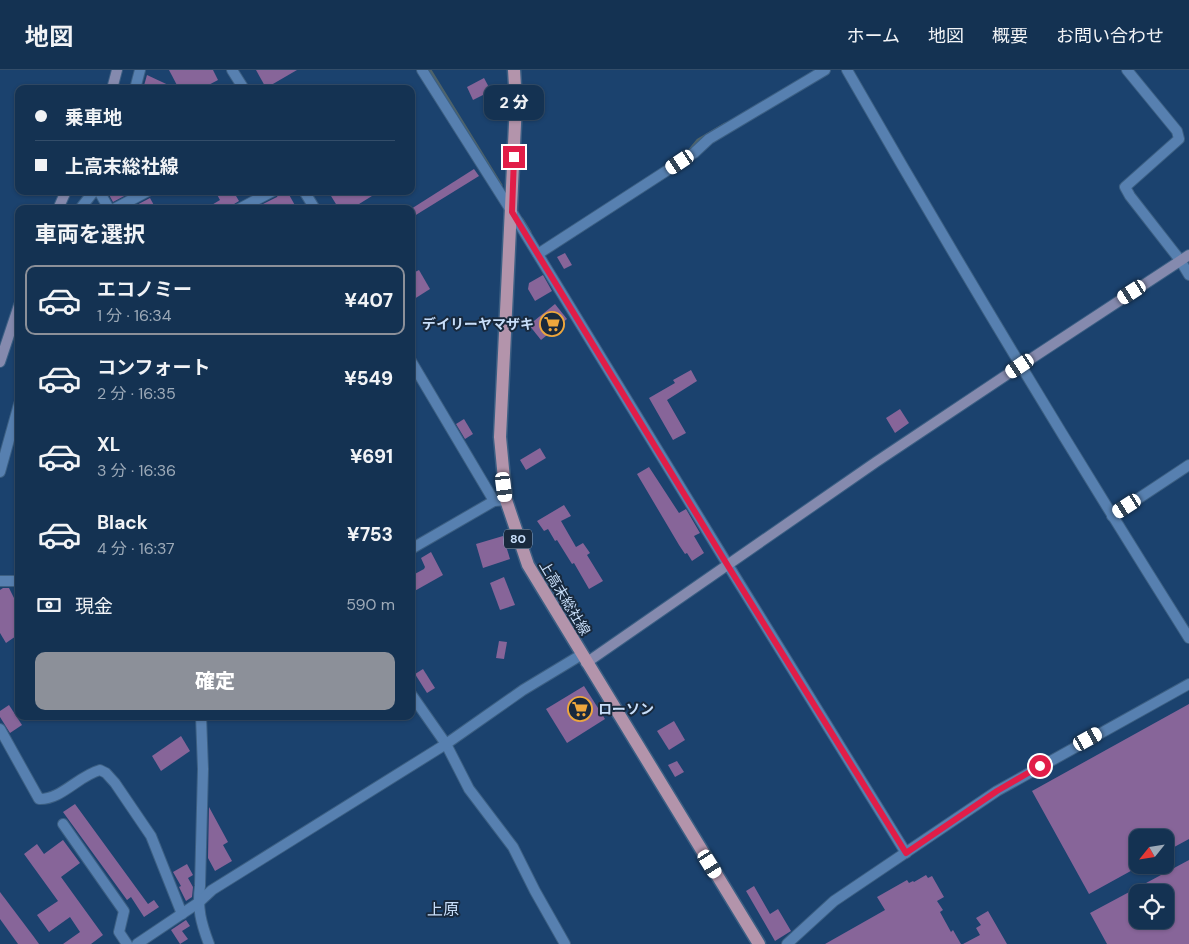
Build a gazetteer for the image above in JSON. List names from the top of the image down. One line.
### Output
{"streets":{"main road":["80","上高末総社線"]},"districts":["上原"],"places":{"supermarket":["デイリーヤマザキ","ローソン"]},"north":"bottom left","page":{"header":"地図","nav":["ホーム","地図","概要","お問い合わせ"],"bubble":"2 分","banner":["乗車地","上高末総社線"],"heading":"車両を選択","list":[{"name":"エコノミー","note":"1 分 · 16:34","value":"¥407"},{"name":"コンフォート","note":"2 分 · 16:35","value":"¥549"},{"name":"XL","note":"3 分 · 16:36","value":"¥691"},{"name":"Black","note":"4 分 · 16:37","value":"¥753"}],"pay":["現金","590 m"],"buttons":"確定"}}
